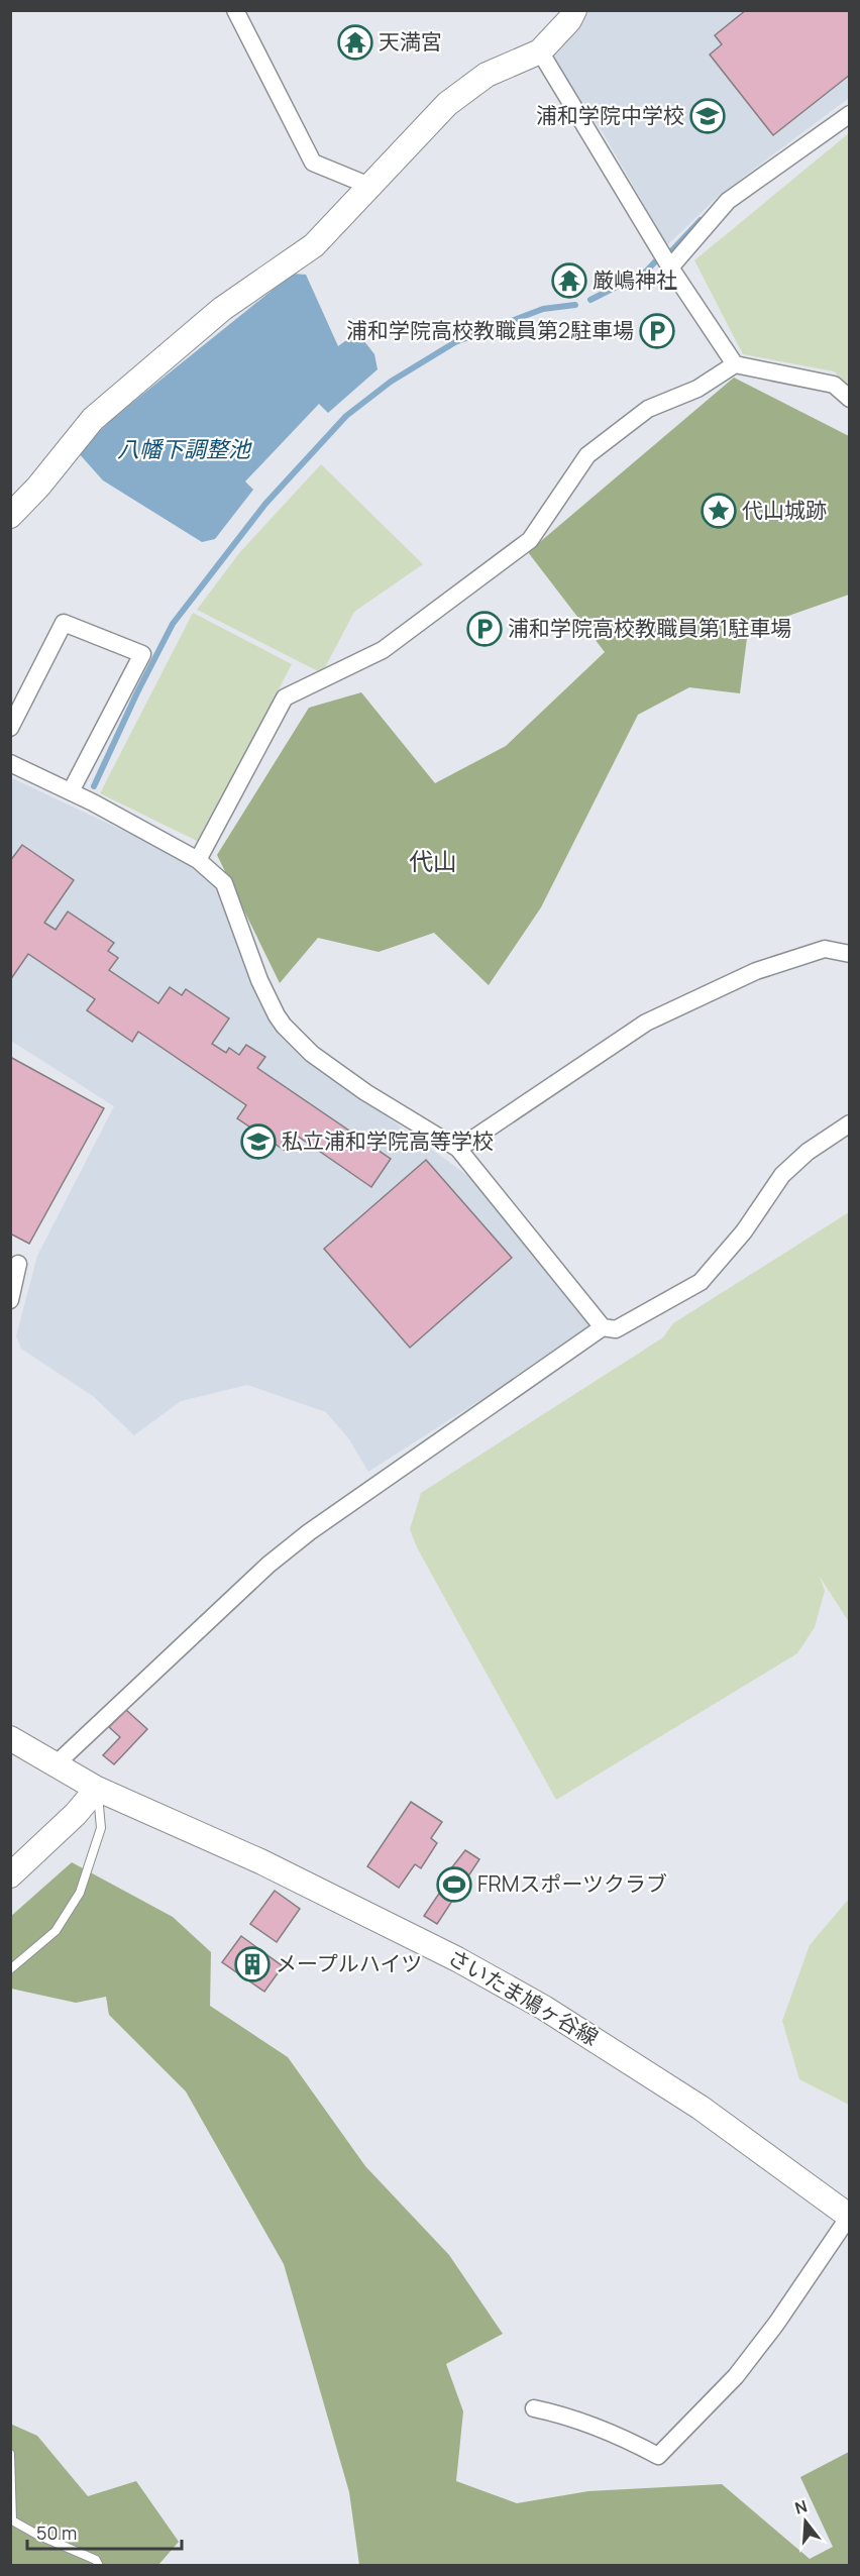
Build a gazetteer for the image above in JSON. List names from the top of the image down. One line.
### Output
{"streets":{"main road":["さいたま鳩ヶ谷線"]},"districts":["代山"],"water":["八幡下調整池"],"places":{"temple":["天満宮","厳嶋神社"],"school or university":["浦和学院中学校","私立浦和学院高等学校"],"parking":["浦和学院高校教職員第2駐車場","浦和学院高校教職員第1駐車場"],"place":["代山城跡"],"sports":["FRMスポーツクラブ"],"building":["メープルハイツ"]},"scale_bar":"50 m","north":"top"}
